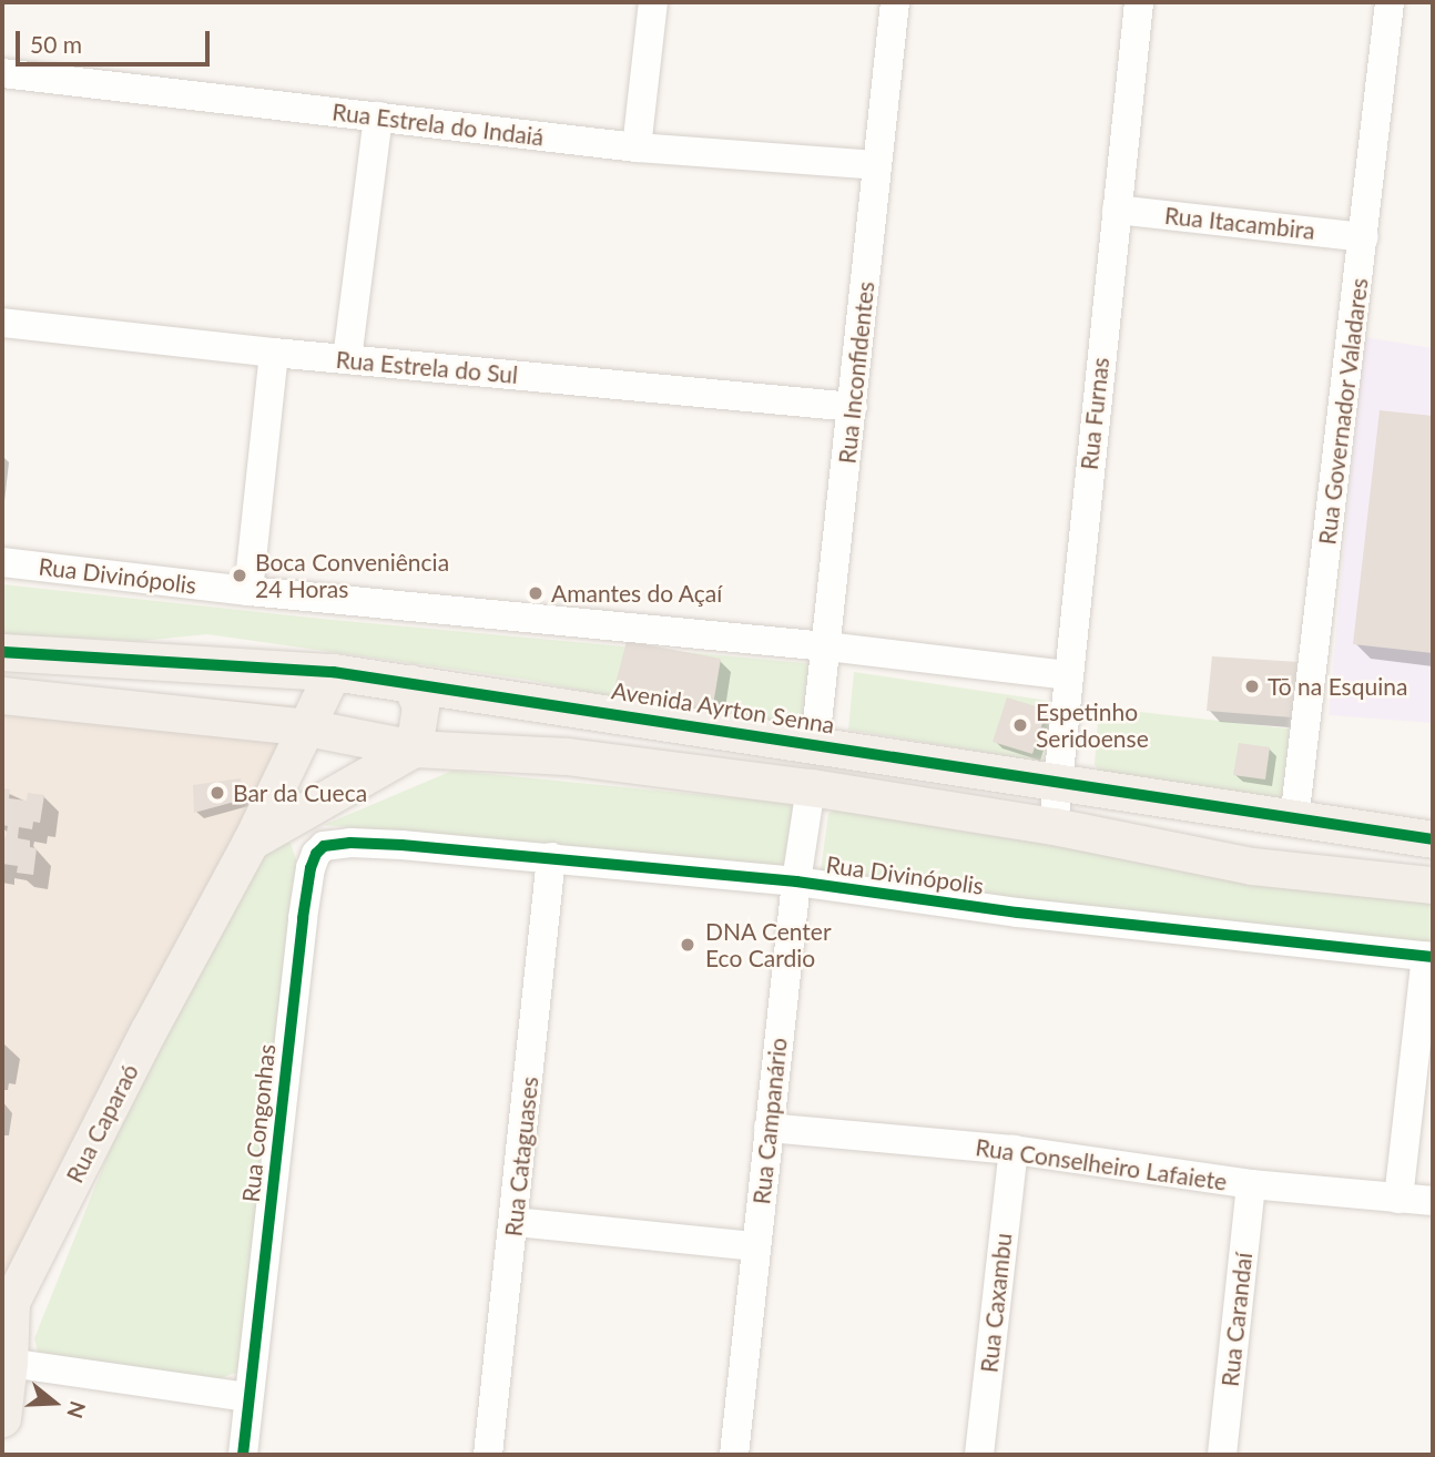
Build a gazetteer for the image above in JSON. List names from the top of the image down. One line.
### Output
{"streets":{"main road":["Avenida Ayrton Senna","Rua Caparaó"],"street":["Rua Estrela do Indaiá","Rua Itacambira","Rua Estrela do Sul","Rua Inconfidentes","Rua Governador Valadares","Rua Furnas","Rua Divinópolis","Rua Campanário","Rua Congonhas","Rua Cataguases","Rua Conselheiro Lafaiete","Rua Caxambu","Rua Carandaí"]},"crossings":[["Rua Estrela do Indaiá","Rua Inconfidentes"],["Rua Itacambira","Rua Governador Valadares"],["Rua Itacambira","Rua Furnas"],["Rua Estrela do Sul","Rua Inconfidentes"],["Rua Inconfidentes","Rua Divinópolis"],["Rua Inconfidentes","Avenida Ayrton Senna"],["Rua Governador Valadares","Avenida Ayrton Senna"],["Rua Furnas","Rua Divinópolis"],["Rua Furnas","Avenida Ayrton Senna"],["Rua Divinópolis","Rua Campanário"],["Rua Divinópolis","Rua Congonhas"],["Rua Divinópolis","Rua Cataguases"],["Avenida Ayrton Senna","Rua Caparaó"],["Rua Campanário","Rua Conselheiro Lafaiete"],["Rua Conselheiro Lafaiete","Rua Caxambu"],["Rua Conselheiro Lafaiete","Rua Carandaí"]],"places":["Boca Conveniência 24 Horas","Amantes do Açaí","Tō na Esquina","Espetinho Seridoense","Bar da Cueca","DNA Center Eco Cardio"],"scale_bar":"50 m","north":"right"}
